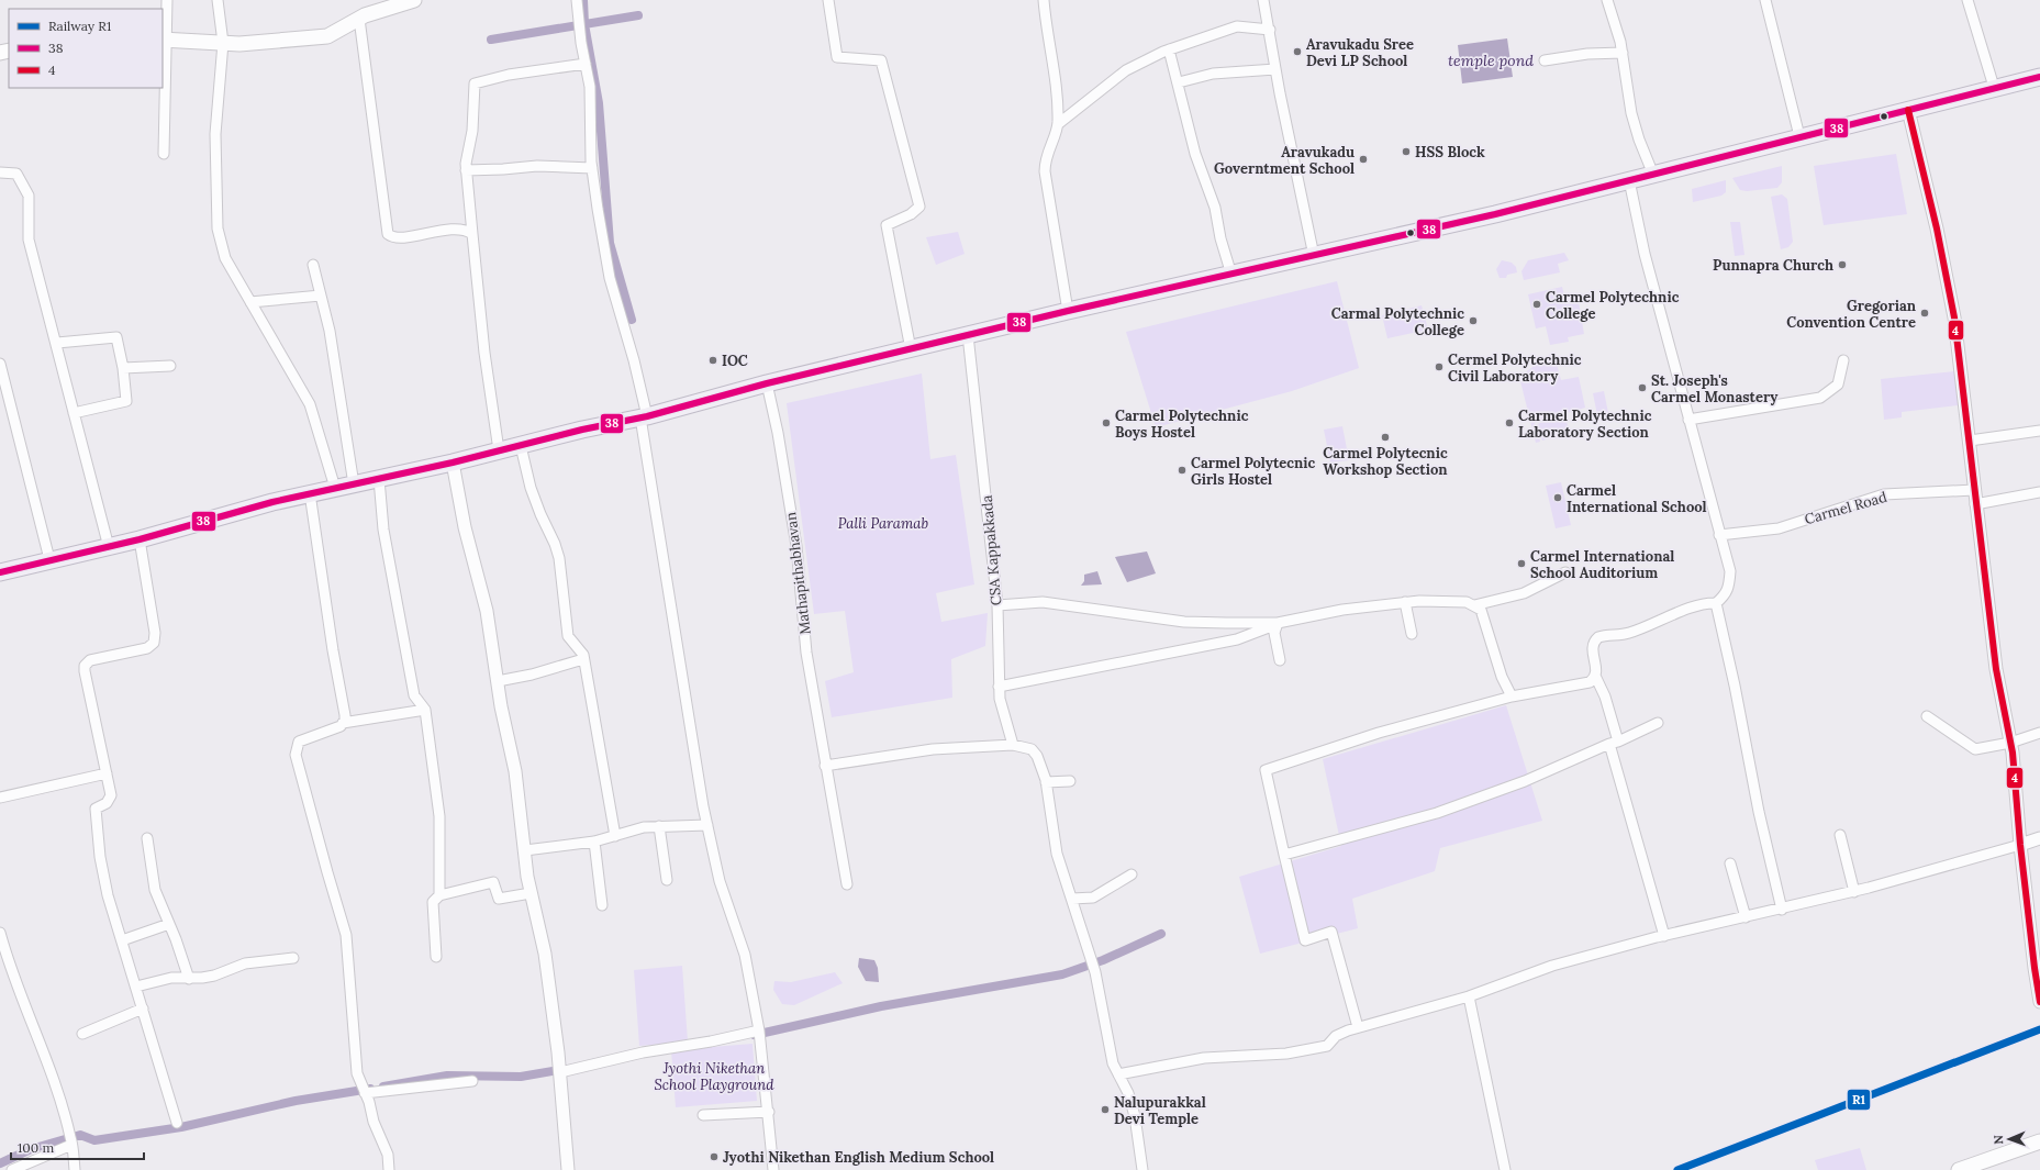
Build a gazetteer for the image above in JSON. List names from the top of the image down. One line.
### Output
{"streets":{"street":["Carmel Road","CSA Kappakkada","Mathapithabhavan"]},"water":["temple pond"],"parks":["Palli Paramab","Jyothi Nikethan School Playground"],"places":["Aravukadu Sree Devi LP School","HSS Block","Aravukadu Governtment School","Punnapra Church","Carmel Polytechnic College","Gregorian Convention Centre","Carmal Polytechnic College","IOC","Cermel Polytechnic Civil Laboratory","St. Joseph's Carmel Monastery","Carmel Polytechnic Boys Hostel","Carmel Polytechnic Laboratory Section","Carmel Polytecnic Workshop Section","Carmel Polytecnic Girls Hostel","Carmel International School","Carmel International School Auditorium","Nalupurakkal Devi Temple","Jyothi Nikethan English Medium School"],"lines":["transit line 38","transit line 4","rail line R1"],"legend":["Railway R1","38","4"],"scale_bar":"100 m","north":"left"}
